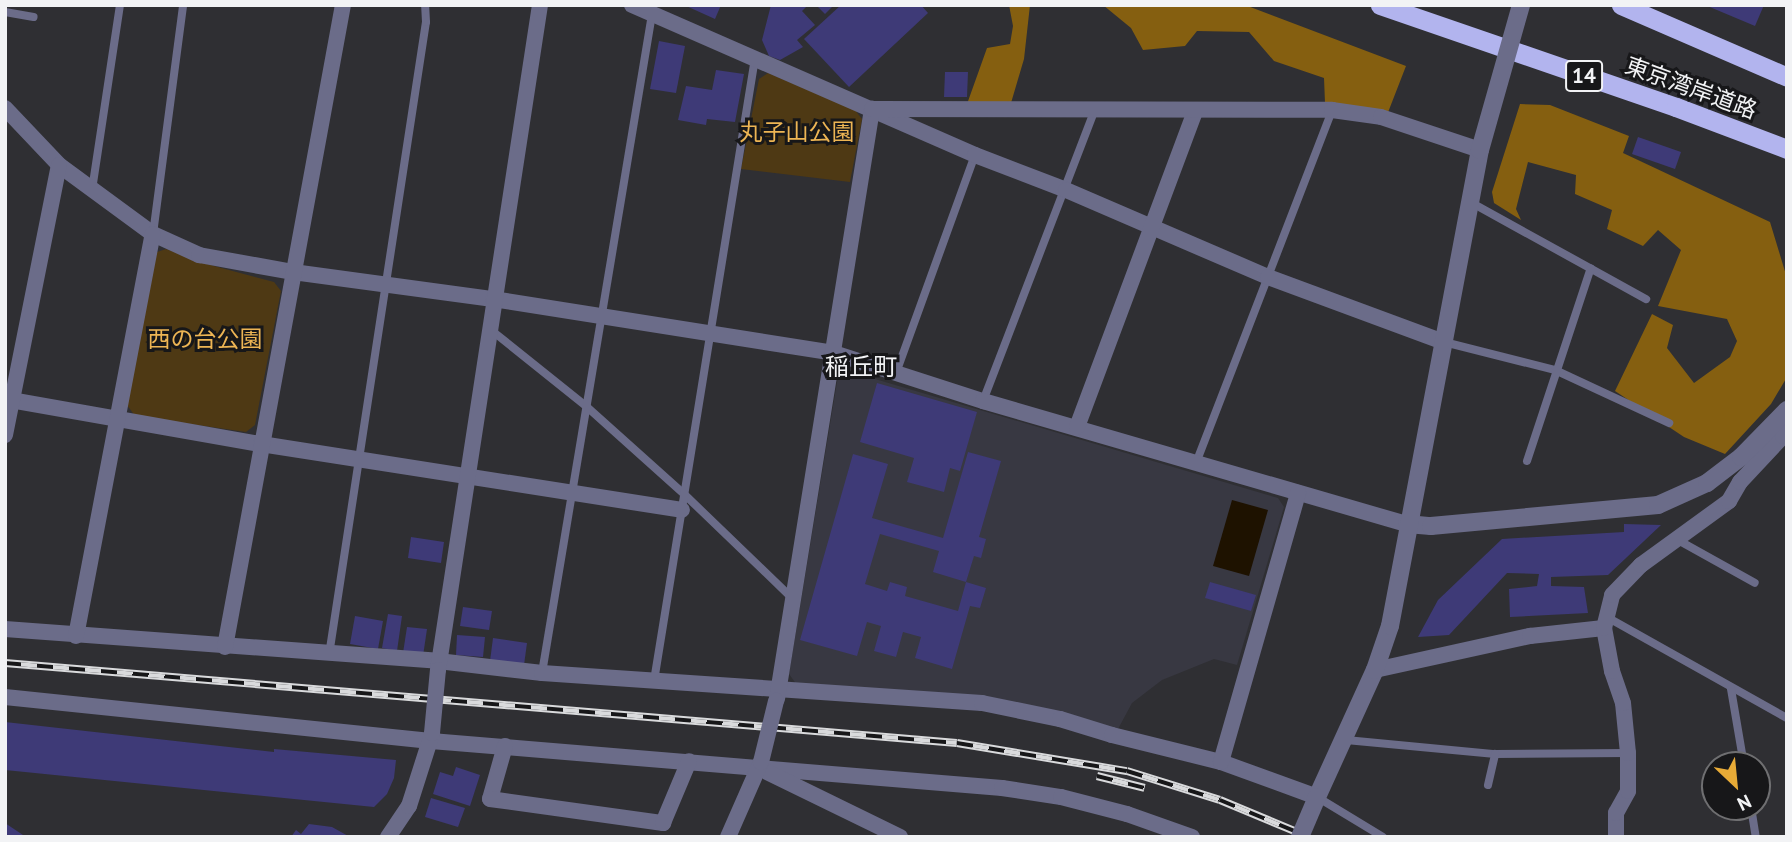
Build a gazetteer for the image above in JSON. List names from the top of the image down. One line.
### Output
{"streets":{"highway":["14","東京湾岸道路"]},"districts":["稲丘町"],"parks":["丸子山公園","西の台公園"],"north":"bottom right"}
